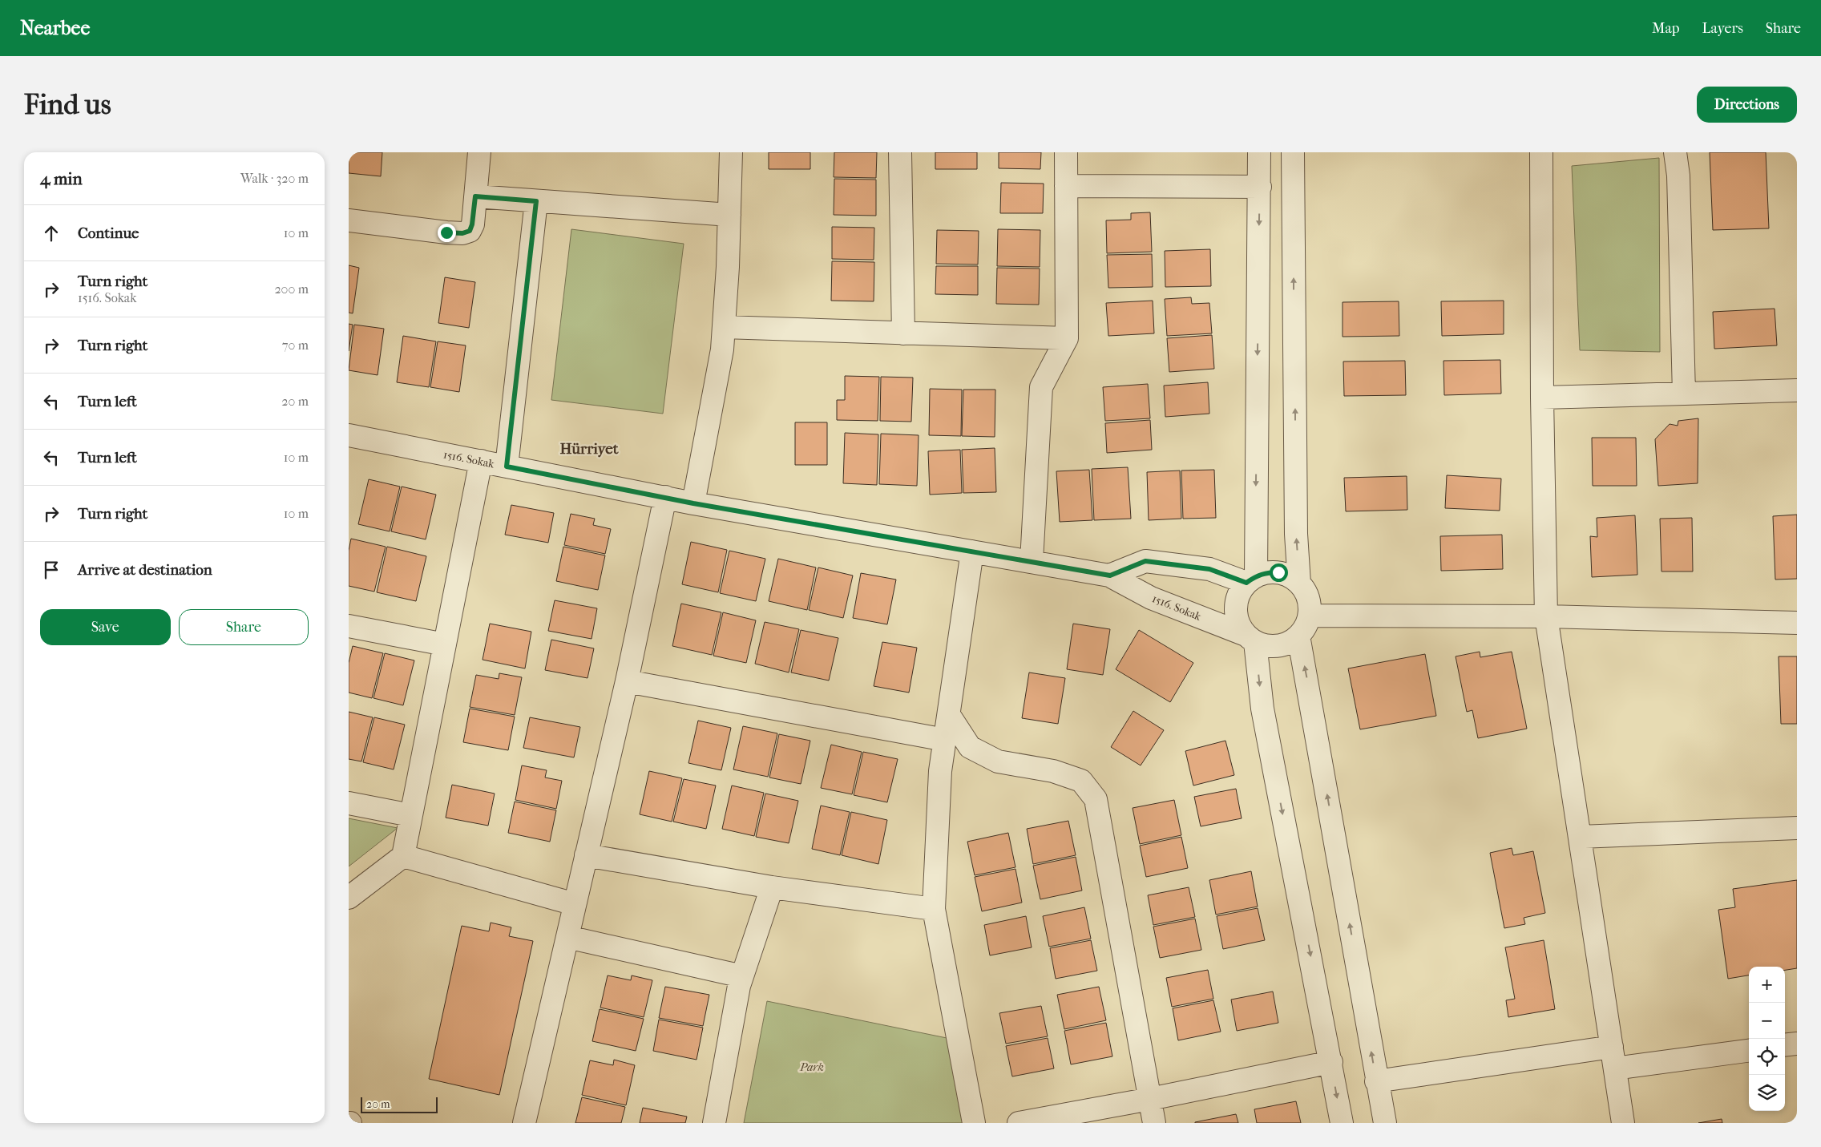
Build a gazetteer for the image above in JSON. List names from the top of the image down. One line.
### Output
{"streets":{"street":["1516. Sokak"]},"districts":["Hürriyet"],"parks":["Park"],"scale_bar":"20 m","page":{"header":"Nearbee","nav":["Map","Layers","Share"],"buttons":["Directions",["Save","Share"]],"title":"Find us","heading":["4 min","Walk · 320 m"],"list":[["Continue","10 m"],["Turn right","1516. Sokak","200 m"],["Turn right","70 m"],["Turn left","20 m"],["Turn left","10 m"],["Turn right","10 m"],"Arrive at destination"],"map_buttons":["+","−"],"scale":"20 m"}}
